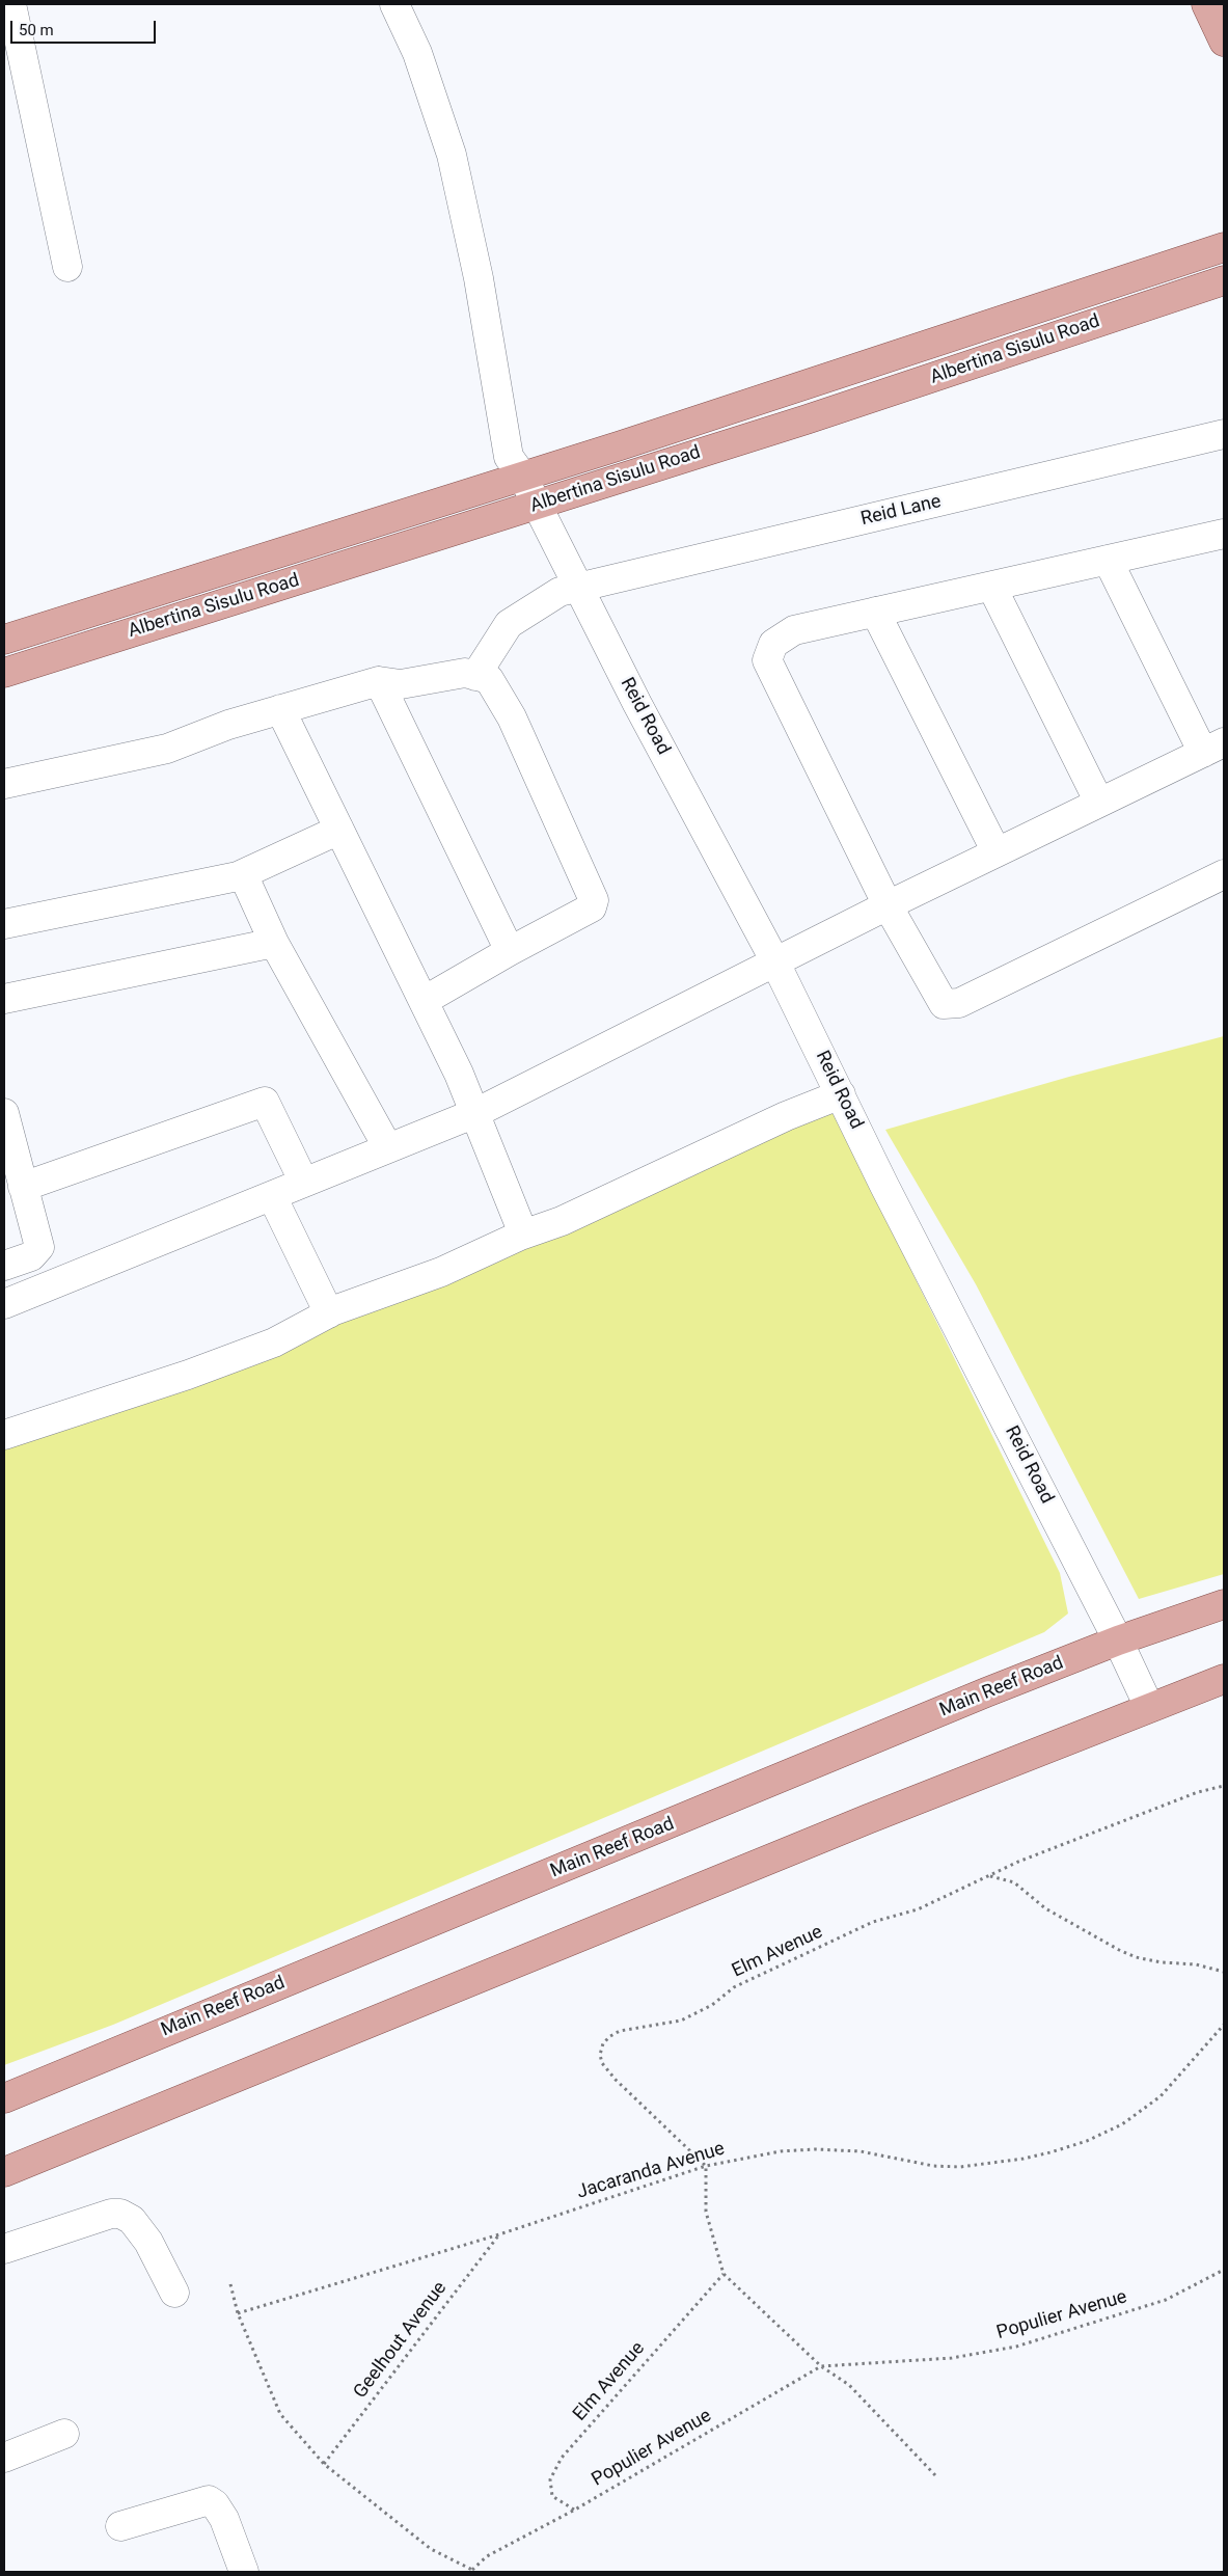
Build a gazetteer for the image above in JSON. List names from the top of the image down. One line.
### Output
{"streets":{"main road":["Albertina Sisulu Road","Main Reef Road"],"street":["Reid Lane","Reid Road"],"path":["Elm Avenue","Jacaranda Avenue","Populier Avenue","Geelhout Avenue"]},"crossings":[["Albertina Sisulu Road","Reid Road"],["Reid Lane","Reid Road"],["Reid Road","Main Reef Road"],["Elm Avenue","Jacaranda Avenue"],["Elm Avenue","Populier Avenue"],["Jacaranda Avenue","Populier Avenue"],["Jacaranda Avenue","Geelhout Avenue"],["Populier Avenue","Geelhout Avenue"]],"scale_bar":"50 m"}
